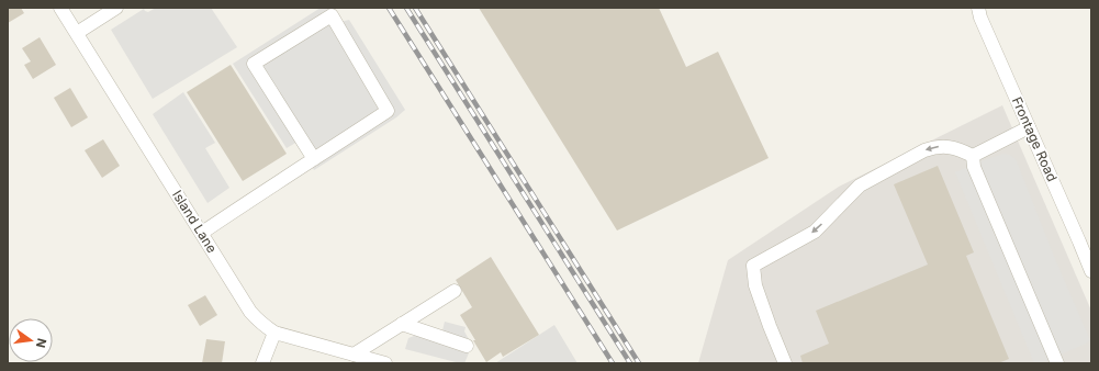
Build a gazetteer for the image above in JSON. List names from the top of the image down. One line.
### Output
{"streets":{"street":["Frontage Road","Island Lane"]},"north":"right"}
